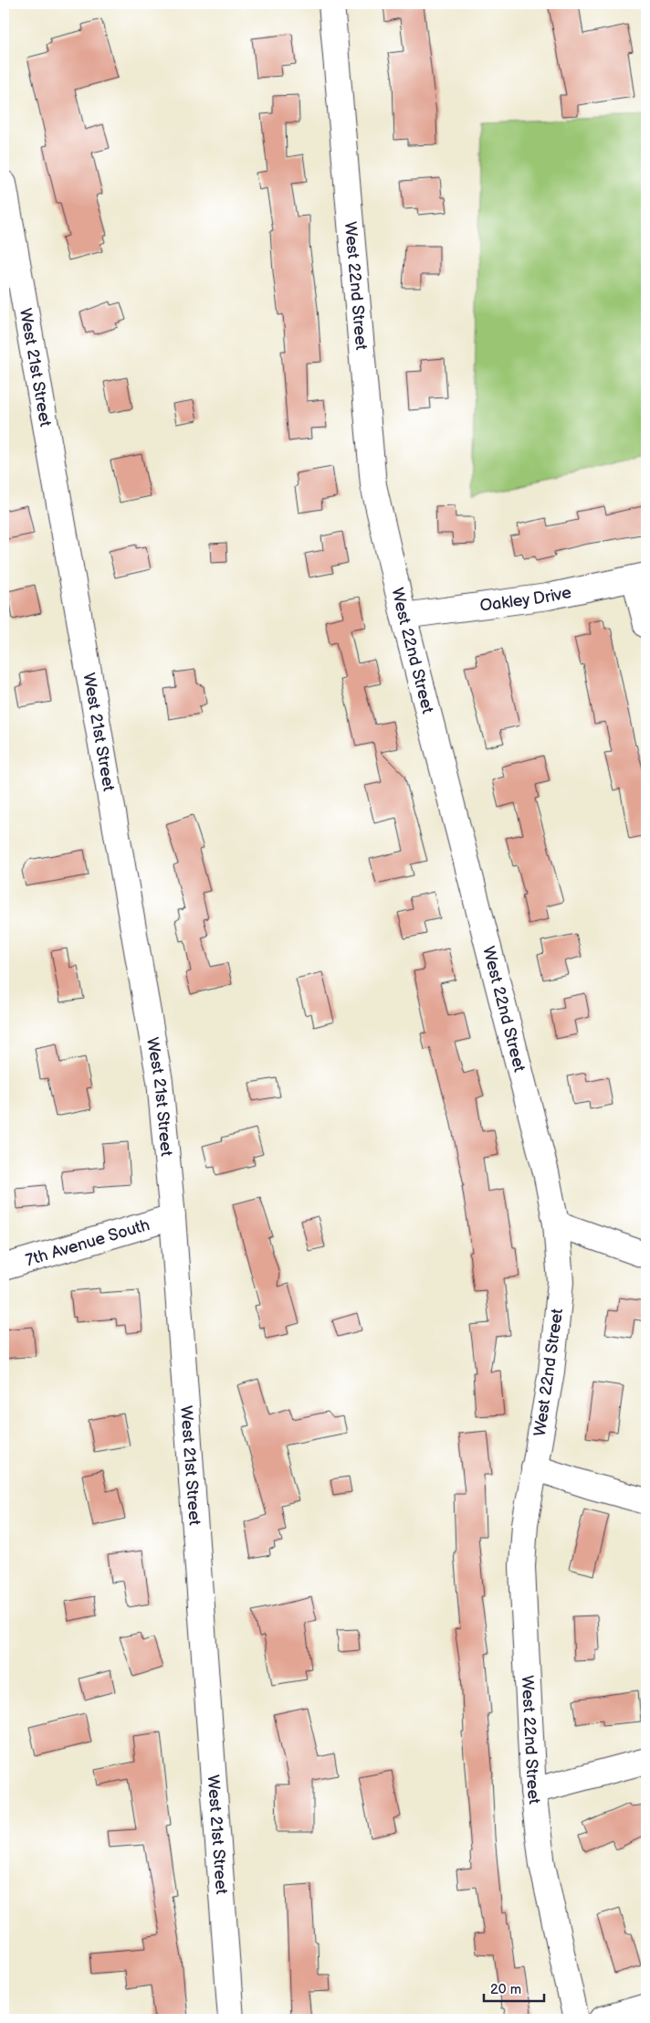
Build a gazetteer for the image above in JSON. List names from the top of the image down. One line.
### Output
{"streets":{"street":["West 22nd Street","West 21st Street","Oakley Drive","7th Avenue South"]},"crossings":[["West 22nd Street","Oakley Drive"],["West 21st Street","7th Avenue South"]],"scale_bar":"20 m"}
